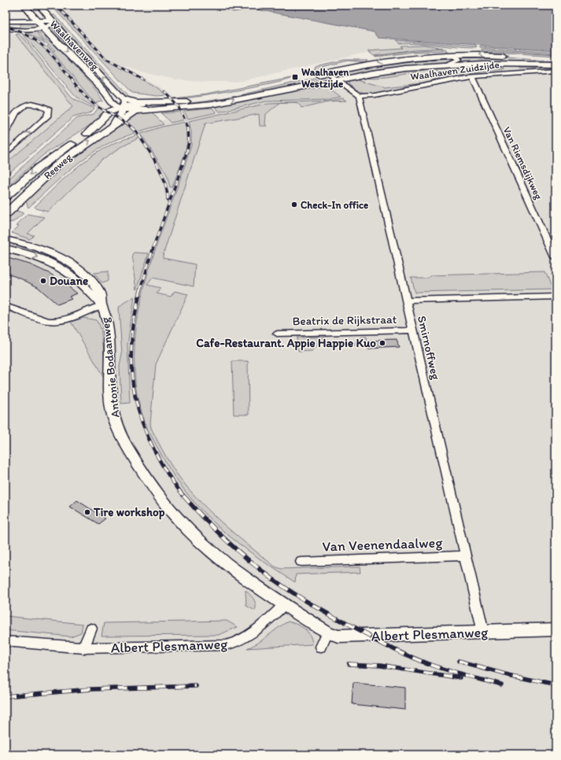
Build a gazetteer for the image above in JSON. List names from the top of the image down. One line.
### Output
{"streets":{"main road":["Waalhaven Zuidzijde","Reeweg"],"street":["Waalhavenweg","Van Riemsdijkweg","Beatrix de Rijkstraat","Smirnoffweg","Antonie Bodaanweg","Van Veenendaalweg","Albert Plesmanweg"]},"crossings":[["Waalhavenweg","Waalhaven Zuidzijde"],["Waalhavenweg","Reeweg"],["Waalhaven Zuidzijde","Van Riemsdijkweg"],["Waalhaven Zuidzijde","Reeweg"],["Waalhaven Zuidzijde","Smirnoffweg"],["Beatrix de Rijkstraat","Smirnoffweg"],["Smirnoffweg","Van Veenendaalweg"],["Smirnoffweg","Albert Plesmanweg"],["Antonie Bodaanweg","Albert Plesmanweg"]],"places":{"transit":["Waalhaven Westzijde"],"other":["Check-In office","Douane","Cafe-Restaurant. Appie Happie Kuo","Tire workshop"]}}
